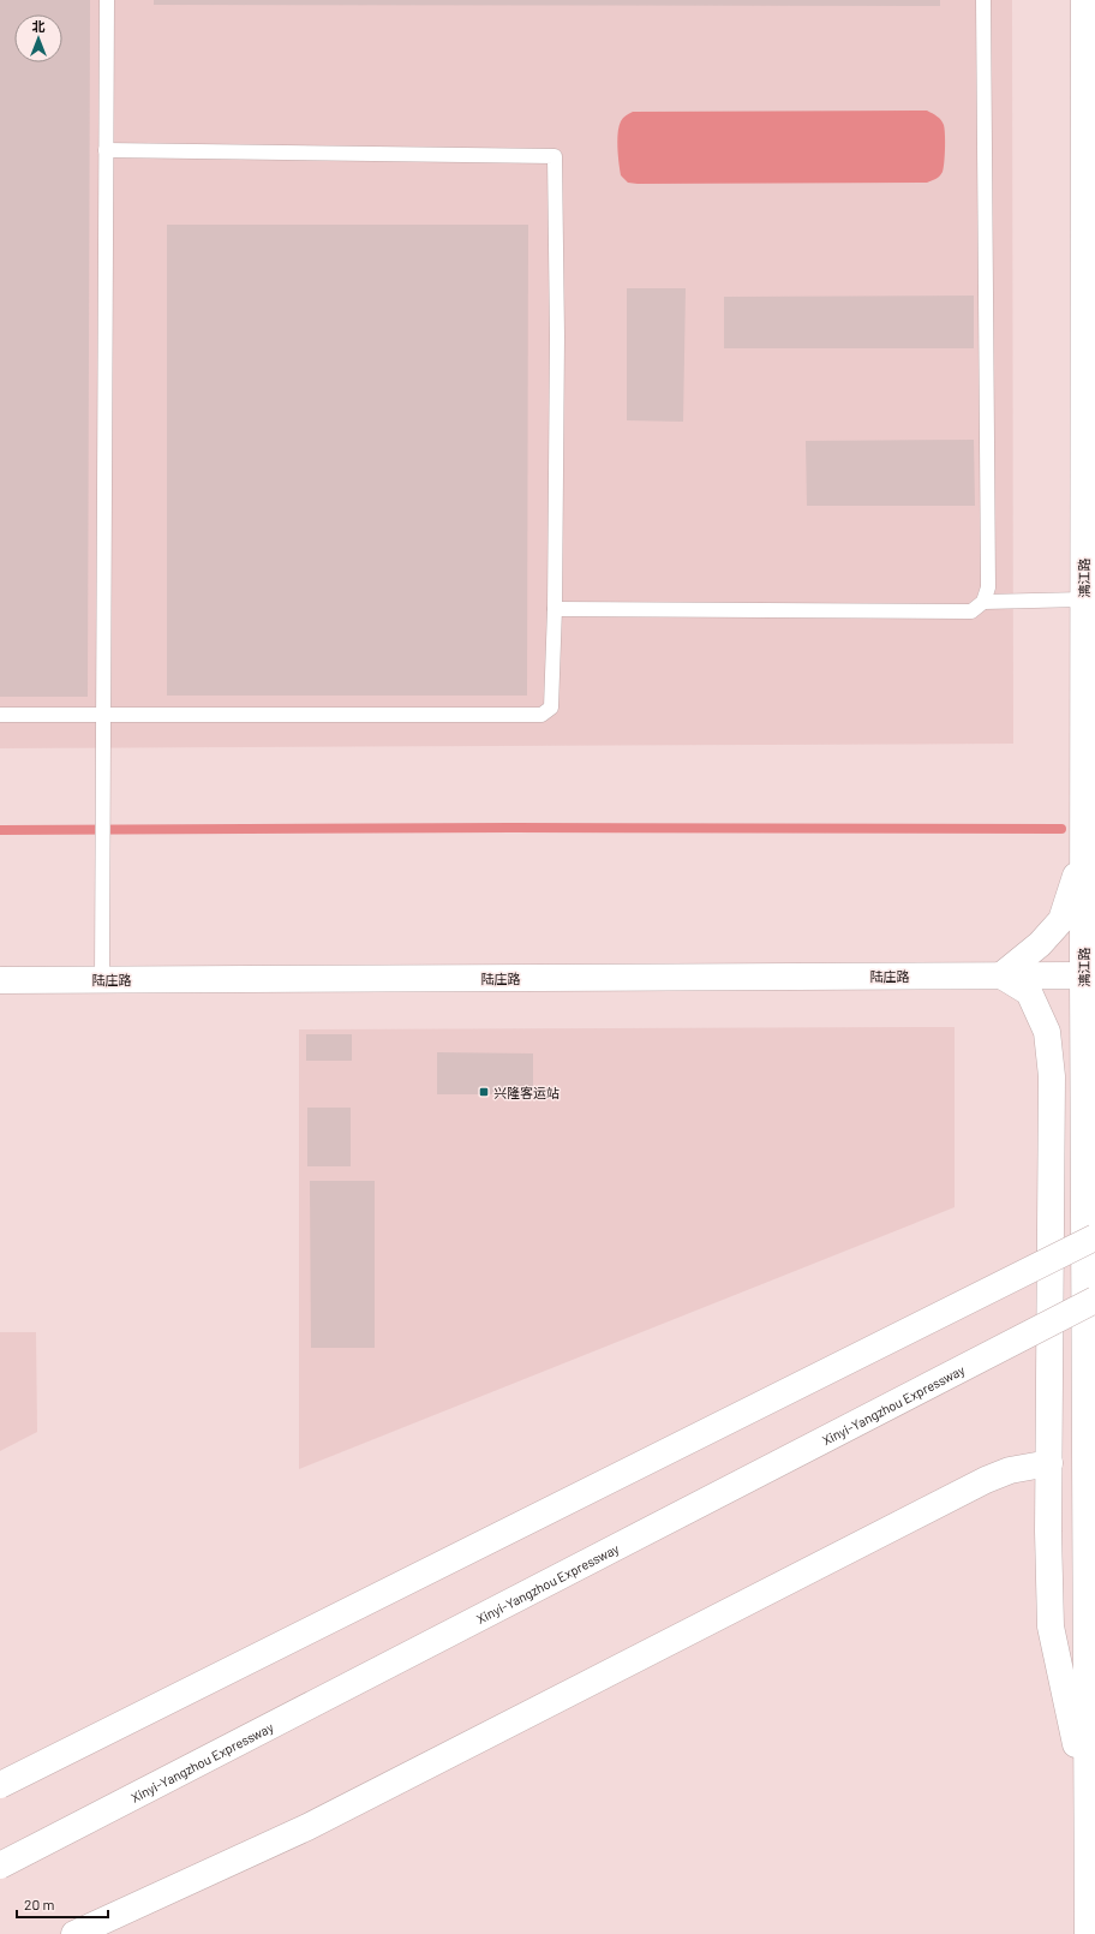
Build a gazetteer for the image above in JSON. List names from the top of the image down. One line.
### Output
{"streets":{"main road":["漓江路","陆庄路","Xinyi-Yangzhou Expressway"]},"crossings":[["漓江路","陆庄路"]],"places":{"transit":["兴隆客运站"]},"scale_bar":"20 m","north":"top"}
